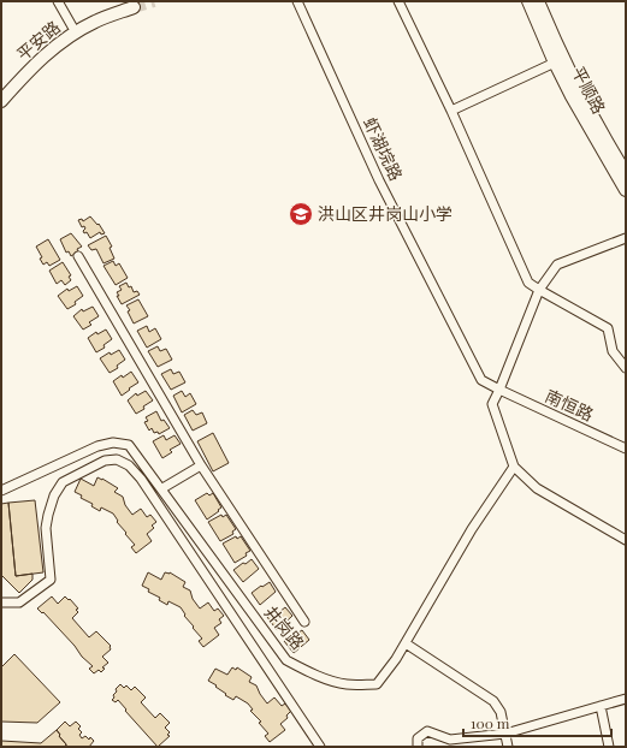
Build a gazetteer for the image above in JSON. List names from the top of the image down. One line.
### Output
{"streets":{"main road":["平安路","平顺路"],"street":["虾湖垸路","南恒路","井岗路"]},"crossings":[["虾湖垸路","南恒路"]],"places":{"school or university":["洪山区井岗山小学"]},"scale_bar":"100 m"}
